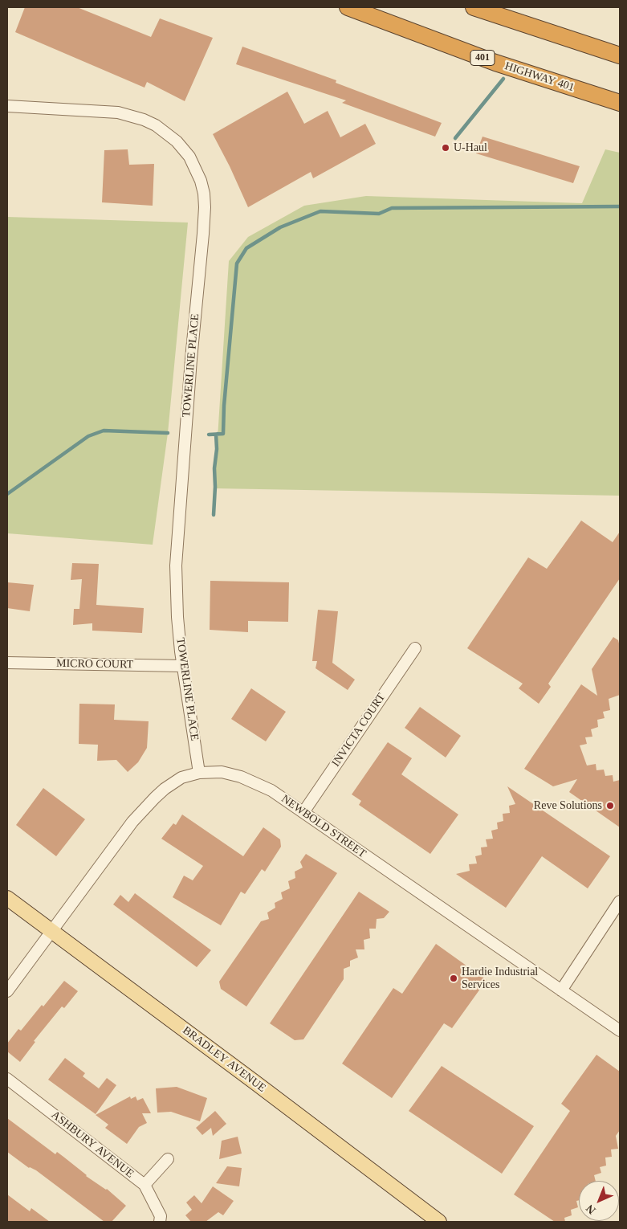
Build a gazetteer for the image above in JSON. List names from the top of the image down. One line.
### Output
{"streets":{"highway":["401","HIGHWAY 401"],"main road":["BRADLEY AVENUE"],"street":["TOWERLINE PLACE","MICRO COURT","INVICTA COURT","NEWBOLD STREET","ASHBURY AVENUE"]},"crossings":[["TOWERLINE PLACE","MICRO COURT"],["TOWERLINE PLACE","NEWBOLD STREET"],["INVICTA COURT","NEWBOLD STREET"],["NEWBOLD STREET","BRADLEY AVENUE"]],"places":["U-Haul","Reve Solutions","Hardie Industrial Services"],"north":"bottom left"}
